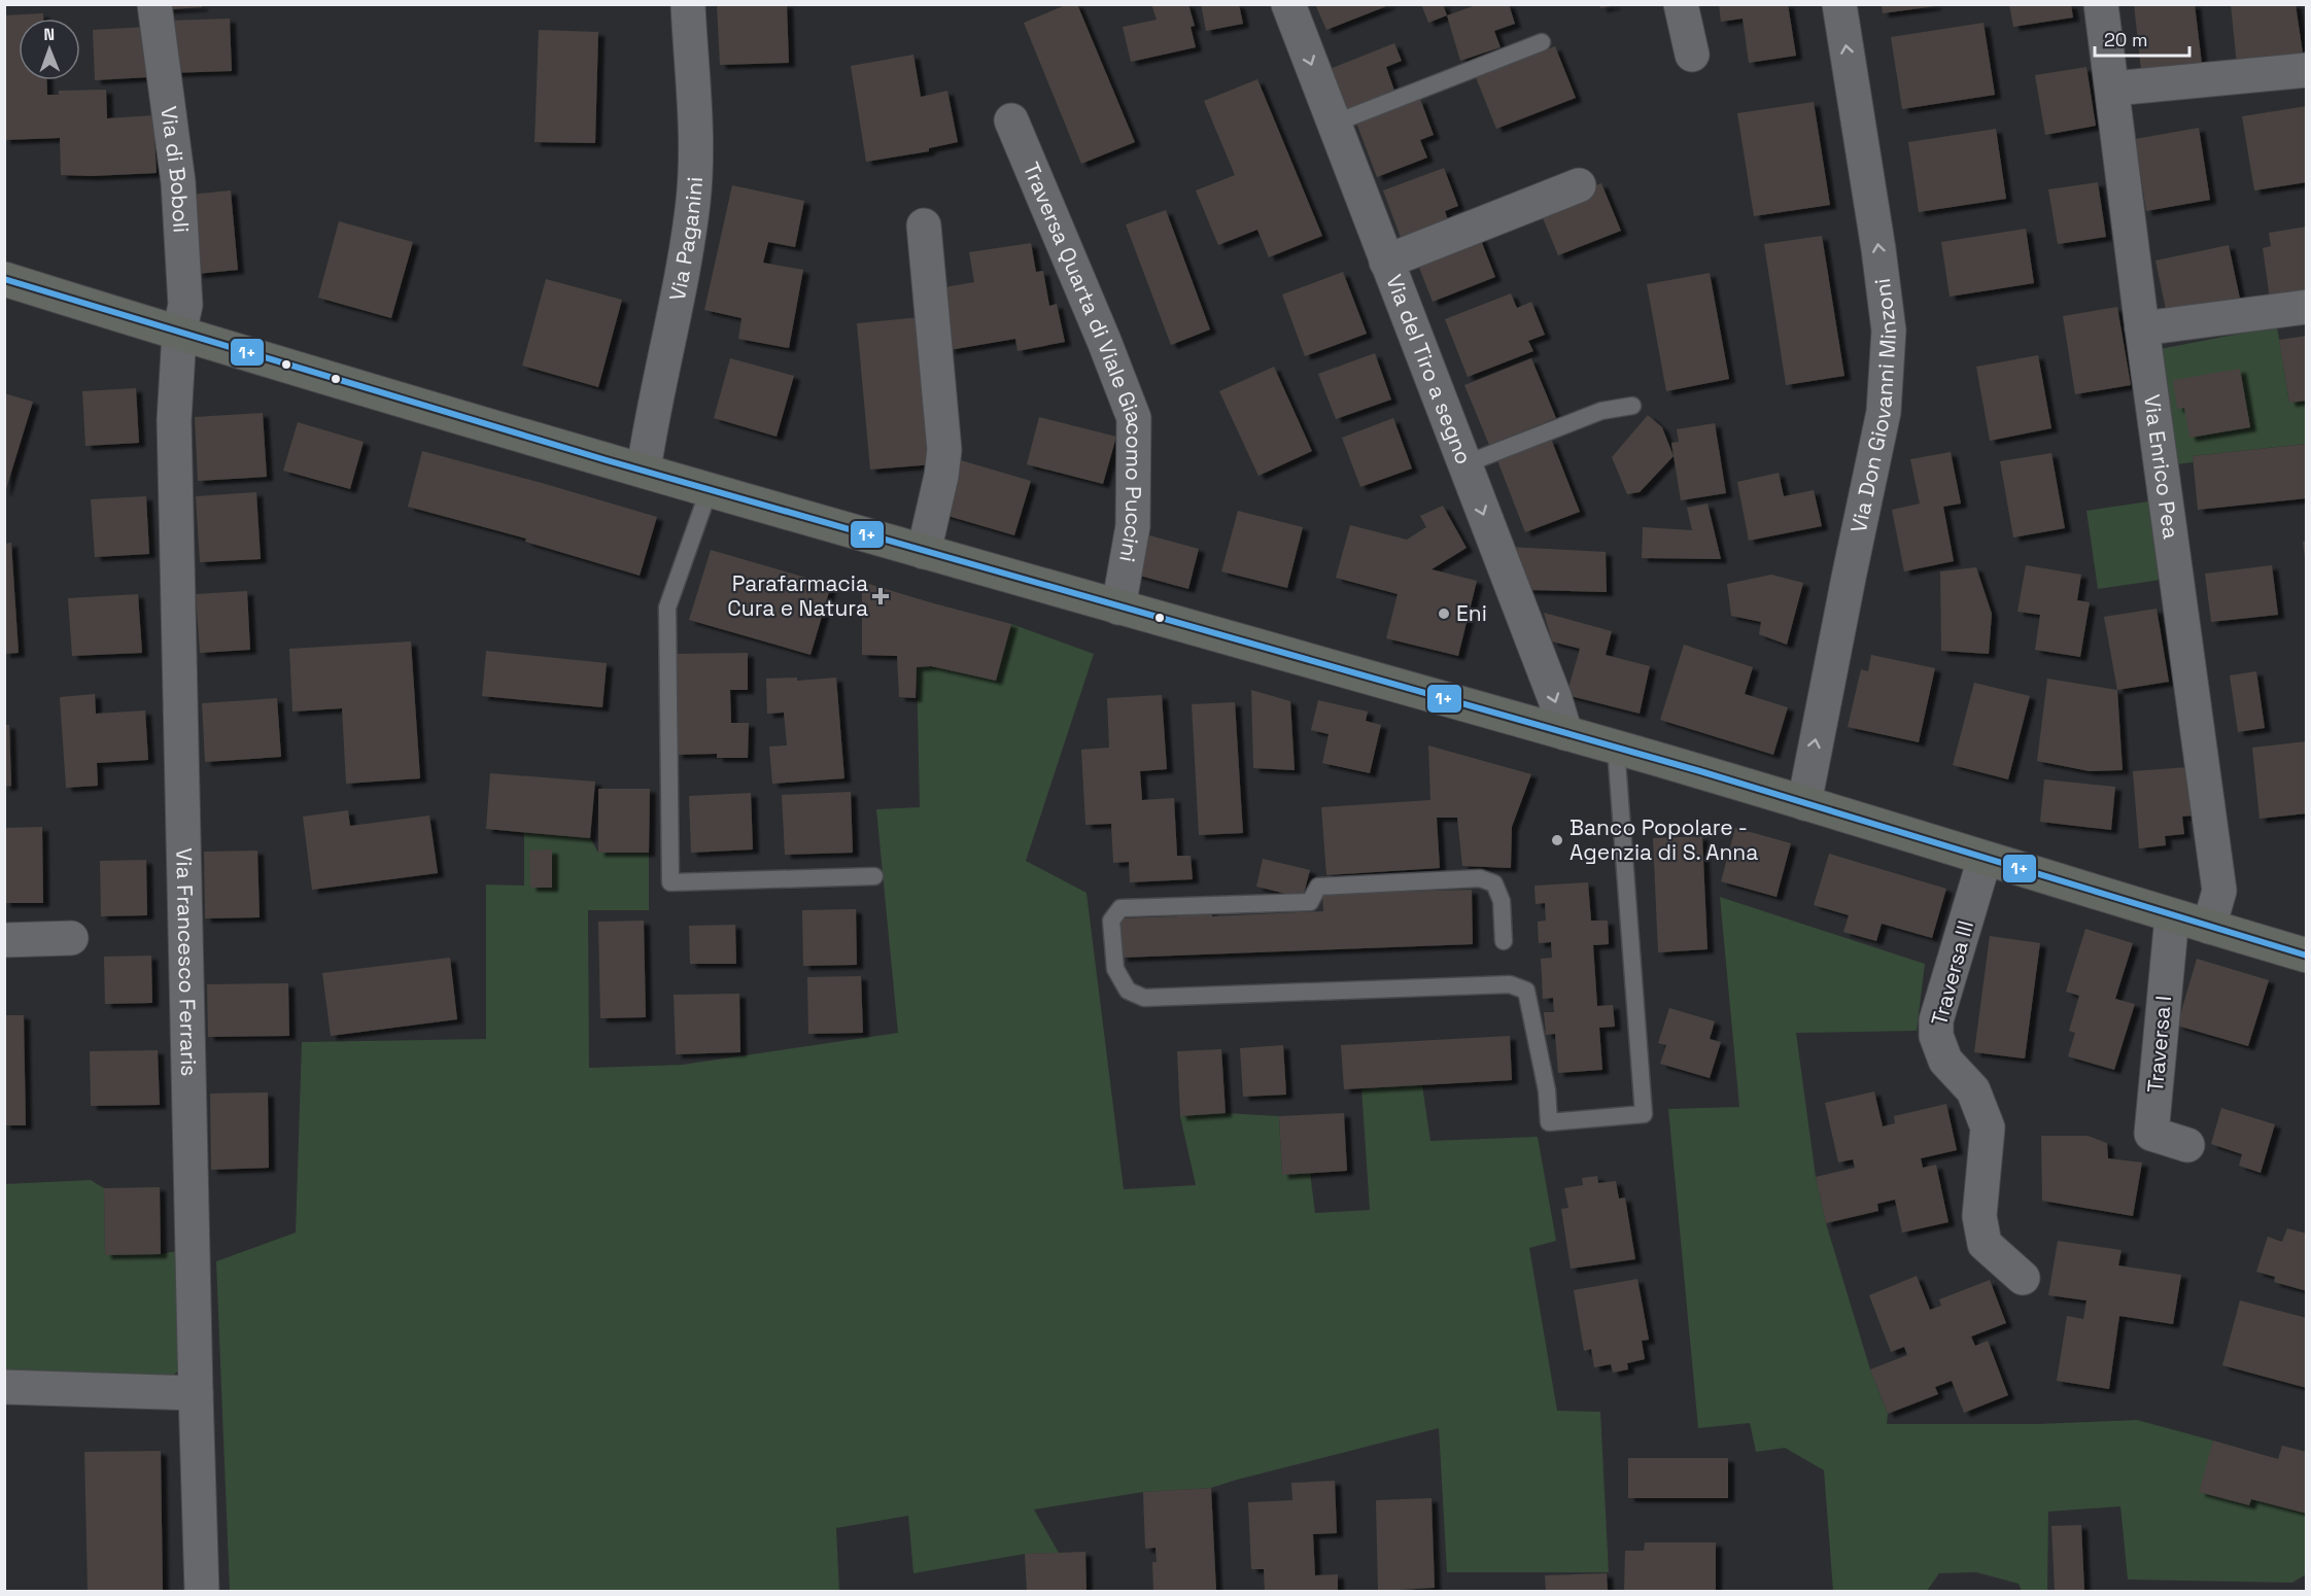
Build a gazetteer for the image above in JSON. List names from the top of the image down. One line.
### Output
{"streets":{"street":["Via di Boboli","Via Paganini","Traversa Quarta di Viale Giacomo Puccini","Via del Tiro a segno","Via Don Giovanni Minzoni","Via Enrico Pea","Via Francesco Ferraris","Traversa III","Traversa I"]},"crossings":[["Via di Boboli","Via Francesco Ferraris"]],"one_way":["Via del Tiro a segno","Via Don Giovanni Minzoni"],"places":{"health":["Parafarmacia Cura e Natura"],"other":["Eni","Banco Popolare - Agenzia di S. Anna"]},"lines":["transit line 1+"],"scale_bar":"20 m","north":"top"}
